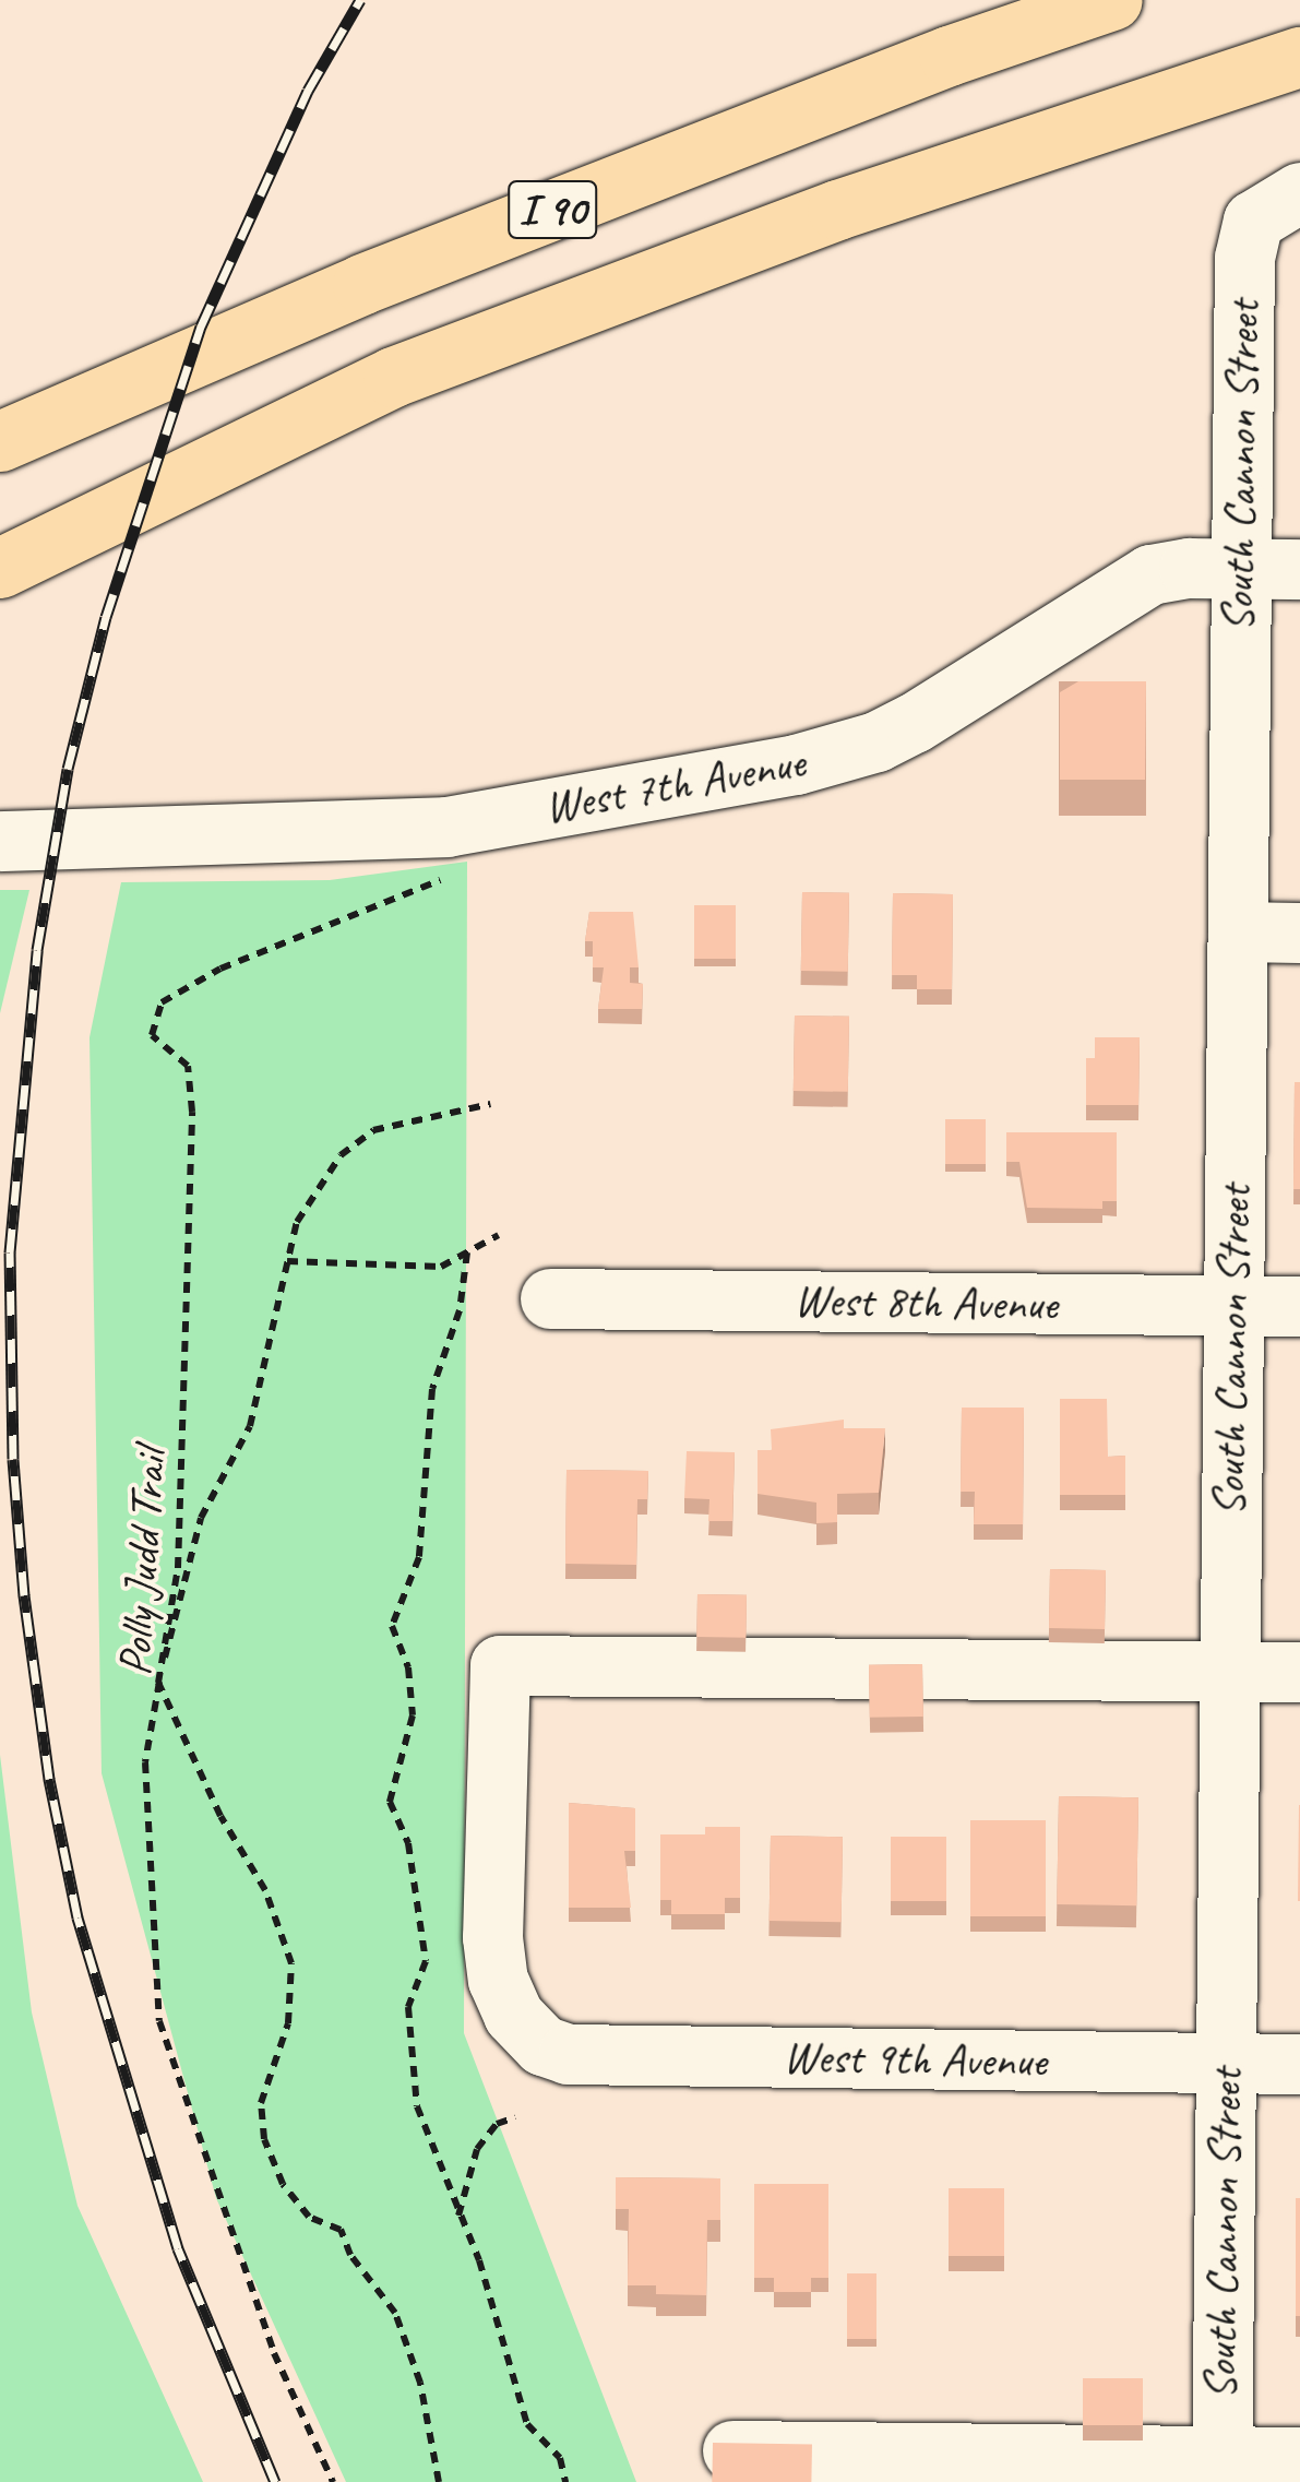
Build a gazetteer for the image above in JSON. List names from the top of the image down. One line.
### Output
{"streets":{"highway":["I 90"],"street":["South Cannon Street","West 7th Avenue","West 8th Avenue","West 9th Avenue"],"path":["Polly Judd Trail"]},"crossings":[["South Cannon Street","West 7th Avenue"],["South Cannon Street","West 8th Avenue"],["South Cannon Street","West 9th Avenue"],["West 7th Avenue","Polly Judd Trail"]]}
